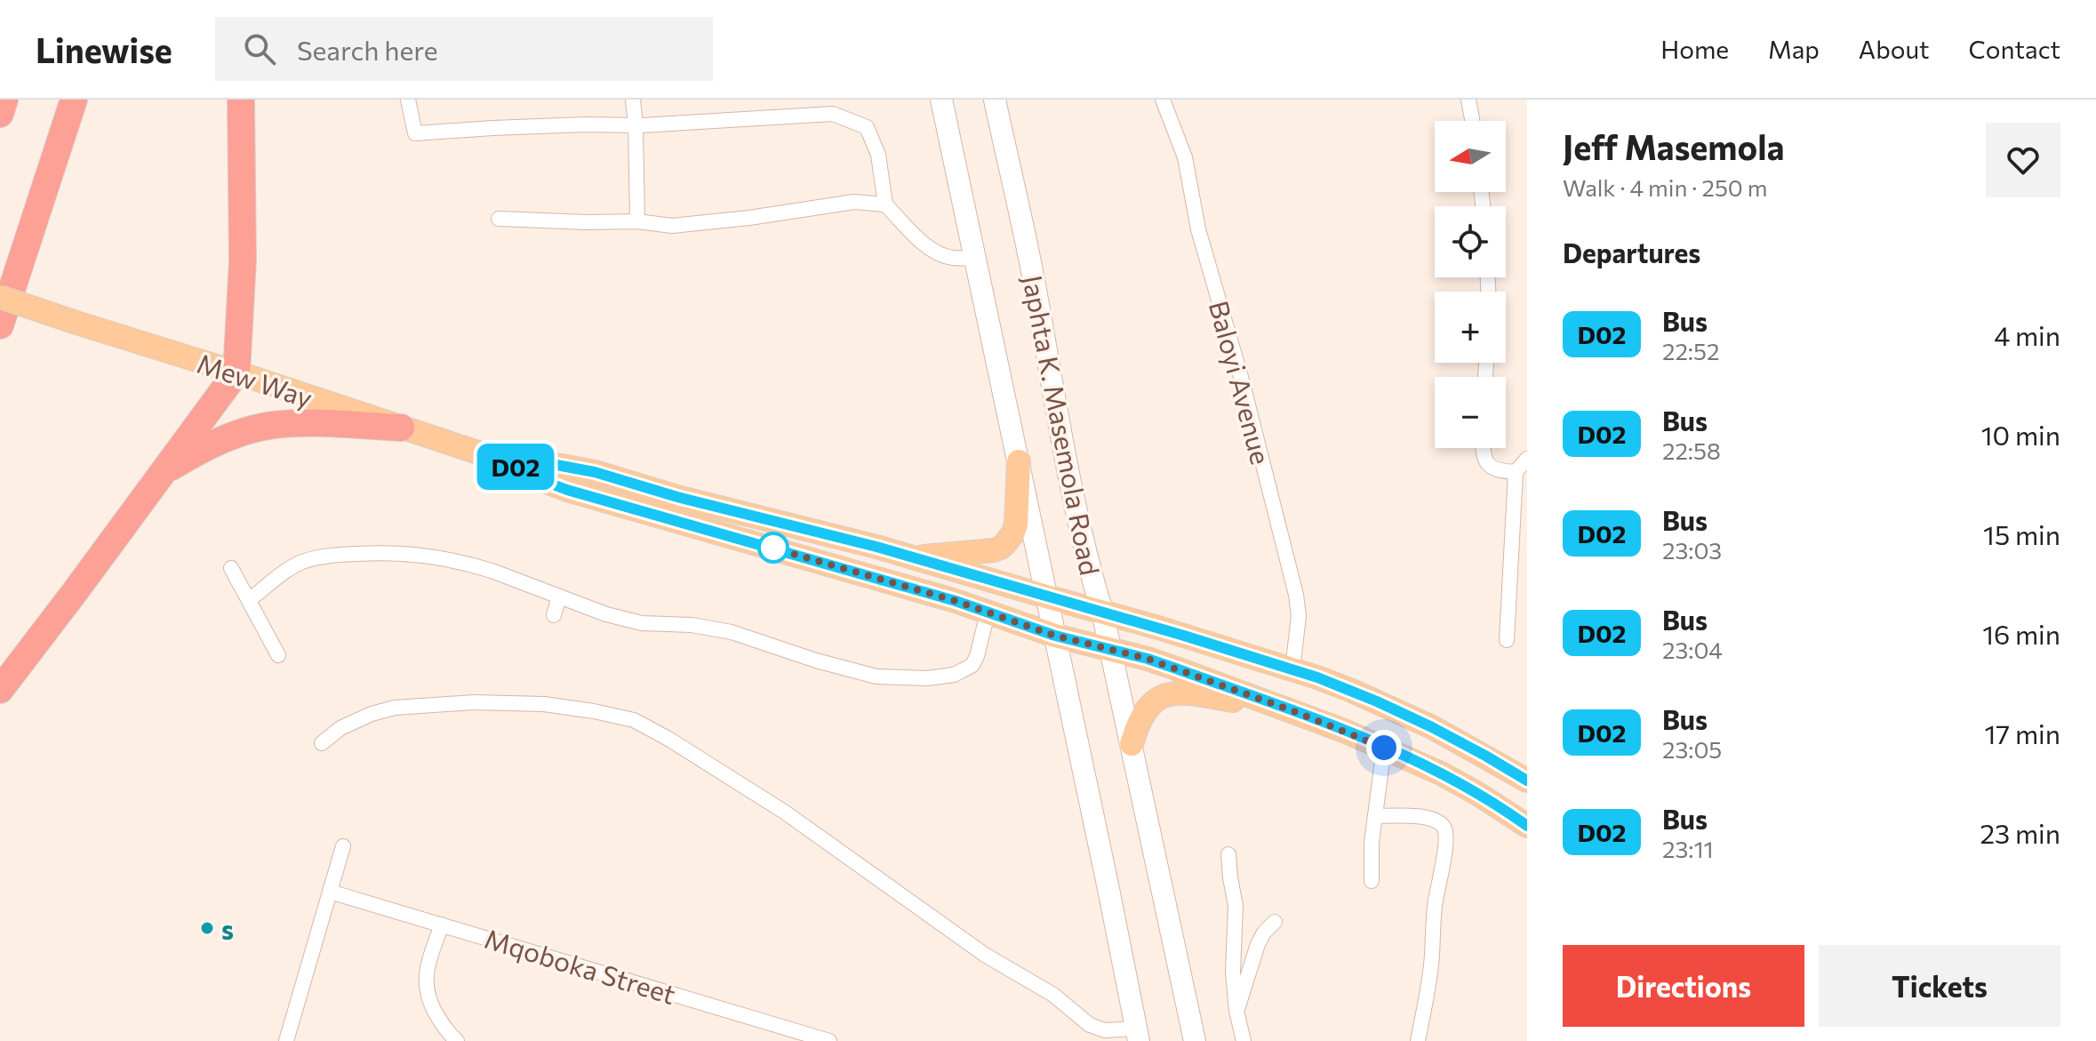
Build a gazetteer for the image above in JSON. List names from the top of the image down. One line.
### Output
{"streets":{"main road":["Mew Way","Japhta K. Masemola Road"],"street":["Baloyi Avenue","Mqoboka Street"]},"crossings":[["Mew Way","Baloyi Avenue"],["Mew Way","Japhta K. Masemola Road"]],"places":["s"],"lines":["bus line D02"],"north":"left","page":{"header":"Linewise","search":"Search here","nav":["Home","Map","About","Contact"],"on_map":"D02","heading":[["Jeff Masemola","Walk · 4 min · 250 m"],"Departures"],"map_buttons":["+","−"],"list":[{"mark":"D02","name":"Bus","note":"22:52","value":"4 min"},{"mark":"D02","name":"Bus","note":"22:58","value":"10 min"},{"mark":"D02","name":"Bus","note":"23:03","value":"15 min"},{"mark":"D02","name":"Bus","note":"23:04","value":"16 min"},{"mark":"D02","name":"Bus","note":"23:05","value":"17 min"},{"mark":"D02","name":"Bus","note":"23:11","value":"23 min"}],"buttons":["Directions","Tickets"]}}
